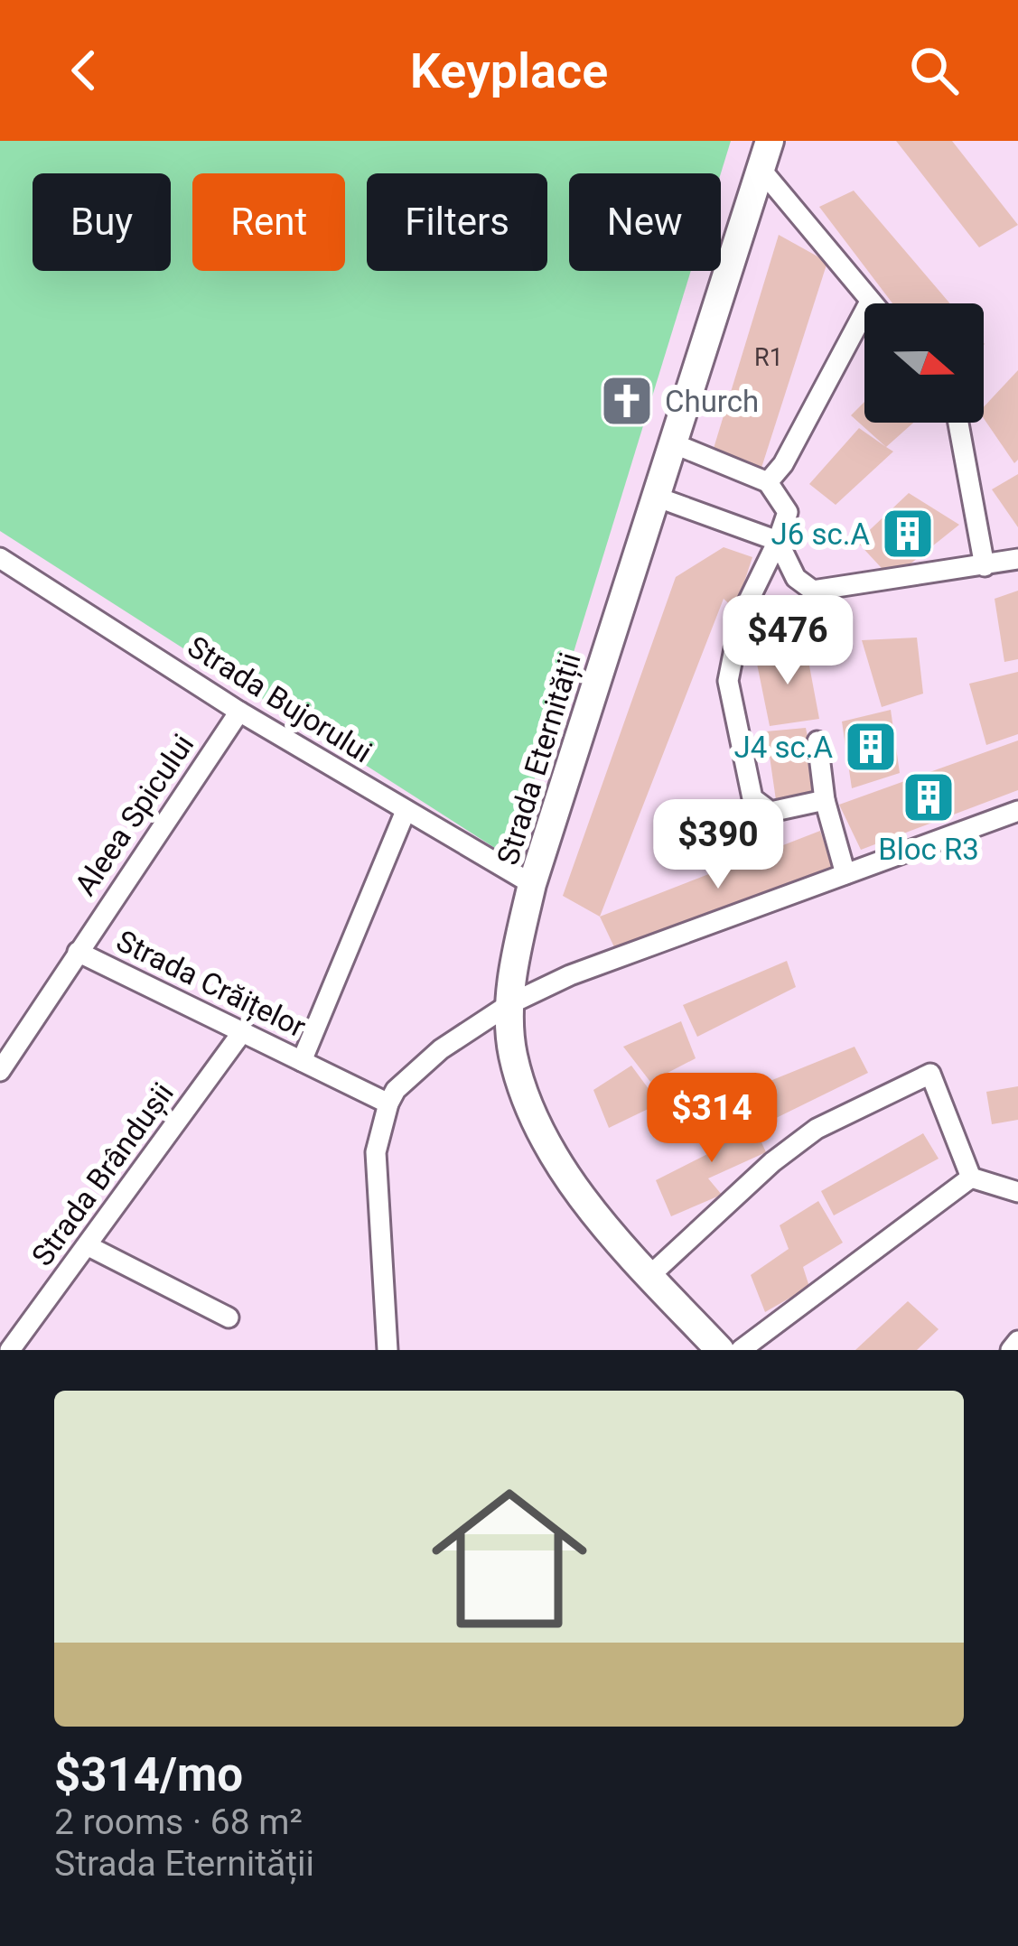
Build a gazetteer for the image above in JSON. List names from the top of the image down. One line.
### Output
{"streets":{"street":["Strada Bujorului","Strada Eternității","Aleea Spicului","Strada Crăițelor","Strada Brândușii"]},"crossings":[["Strada Bujorului","Strada Eternității"],["Strada Bujorului","Aleea Spicului"],["Aleea Spicului","Strada Crăițelor"],["Strada Crăițelor","Strada Brândușii"]],"places":{"church":["Church"],"building":["J6 sc.A","J4 sc.A","Bloc R3"]},"house_numbers":["R1"],"north":"right","page":{"header":"Keyplace","chip":["Buy","Rent","Filters","New"],"price":["$476","$390","$314"],"list":[{"name":"$314/mo","note":"2 rooms · 68 m² · Strada Eternității"}]}}
